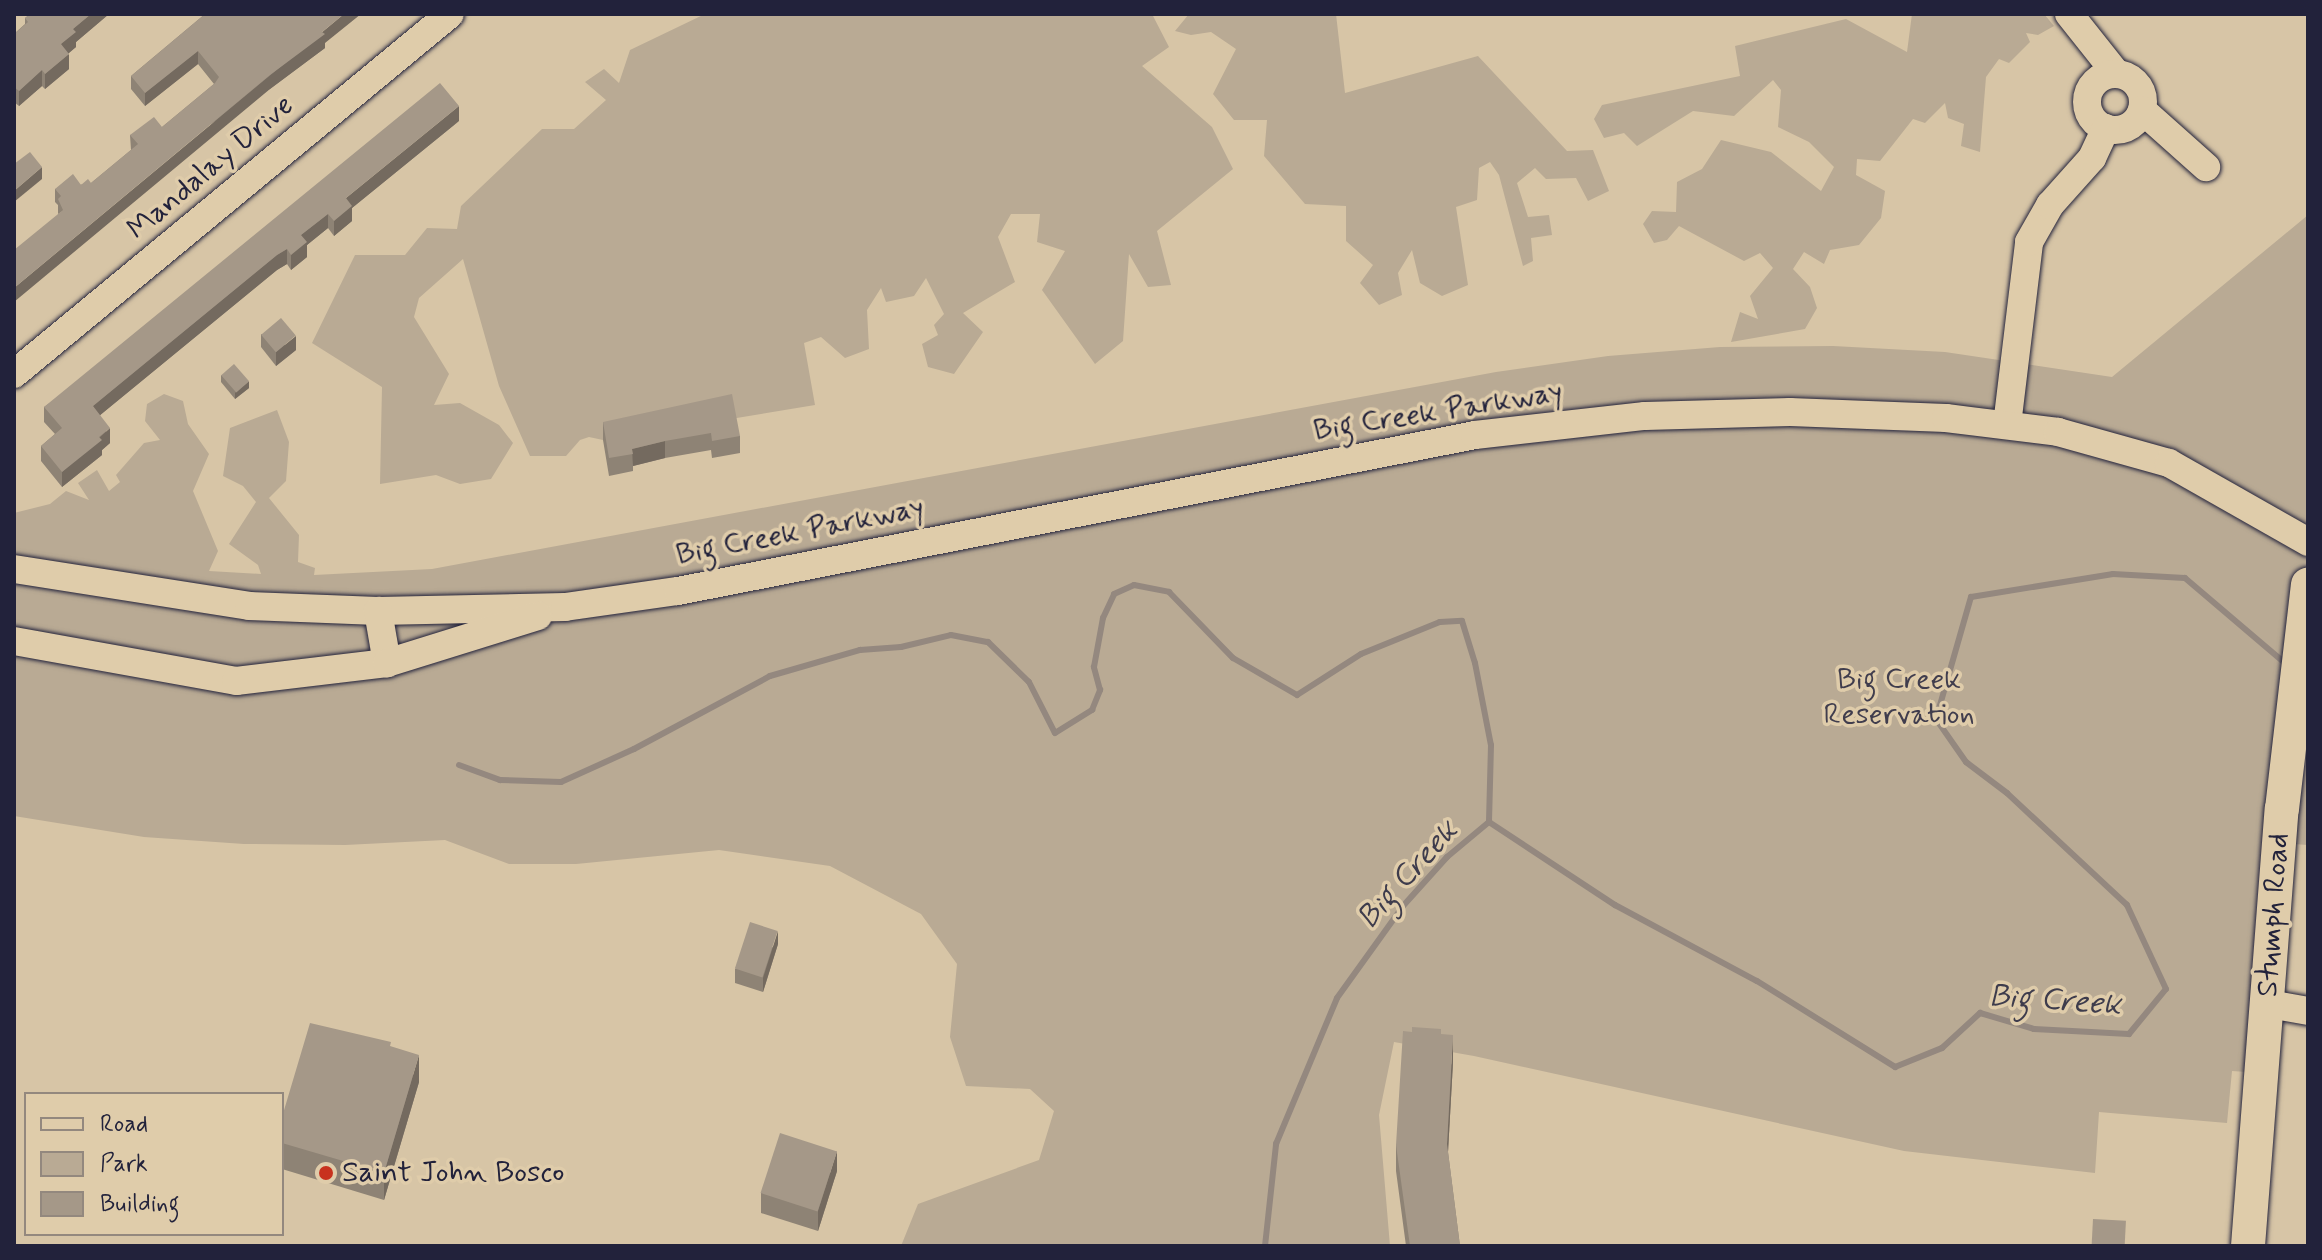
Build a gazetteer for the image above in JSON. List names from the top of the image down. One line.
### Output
{"streets":{"main road":["Stumph Road"],"street":["Mandalay Drive","Big Creek Parkway"]},"water":["Big Creek"],"parks":["Big Creek Reservation"],"places":["Saint John Bosco"],"legend":["Road","Park","Building"]}
